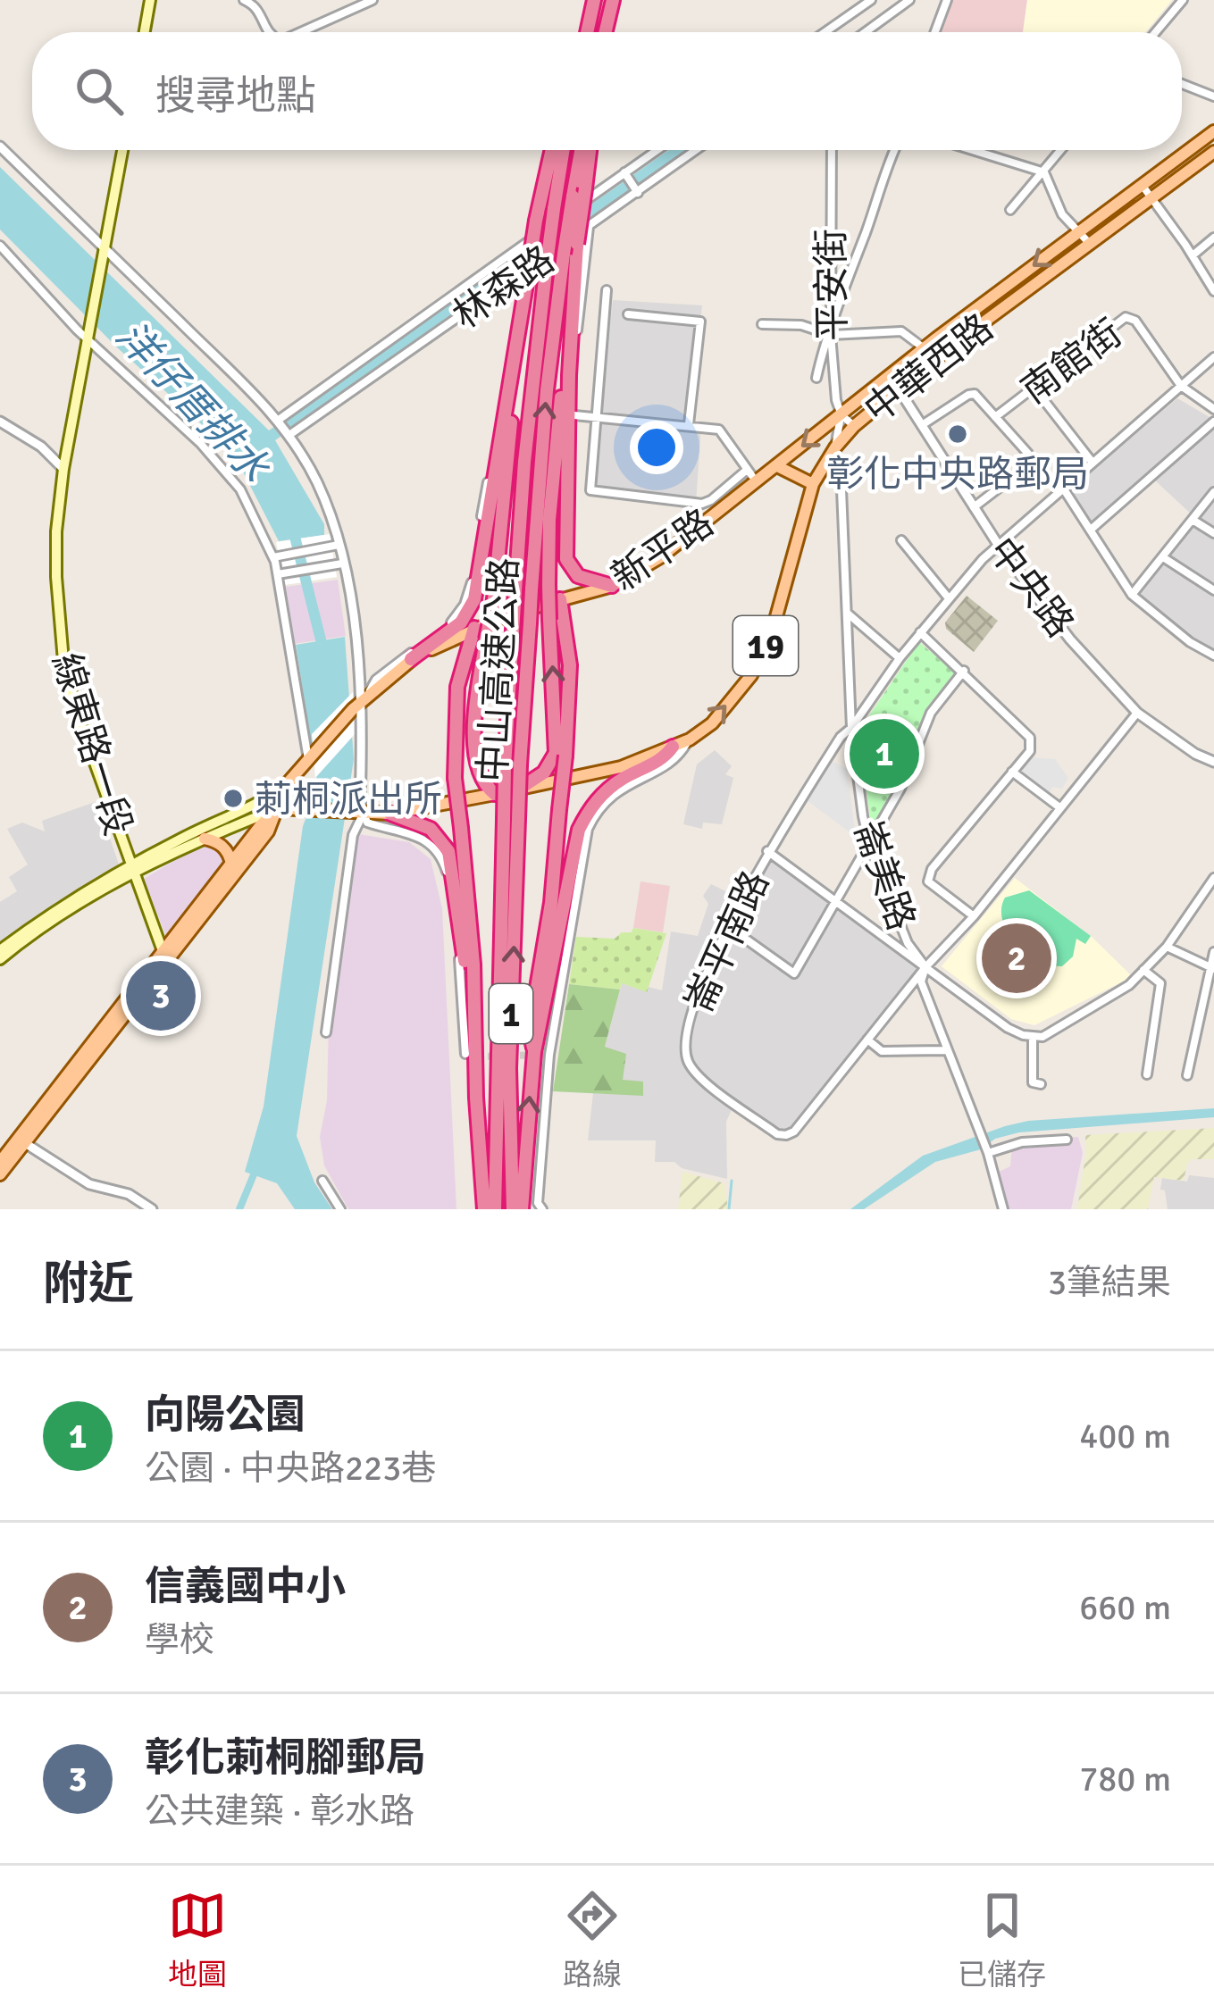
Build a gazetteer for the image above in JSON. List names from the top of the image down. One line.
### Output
{"streets":{"highway":["中山高速公路","1"],"main road":["中華西路","新平路","19","線東路一段"],"street":["平安街","林森路","南館街","中央路","崙美路","崙平南路"]},"crossings":[["平安街","新平路"],["平安街","崙美路"],["南館街","崙平南路"],["中華西路","新平路"],["中華西路","中央路"],["中華西路","崙美路"],["新平路","中央路"],["新平路","崙美路"],["中央路","崙平南路"],["崙美路","崙平南路"]],"water":["洋仔厝排水"],"places":["彰化中央路郵局","莿桐派出所"],"page":{"search":"搜尋地點","pins":["1","2","3"],"heading":["附近","3筆結果"],"list":[{"mark":"1","name":"向陽公園","note":"公園 · 中央路223巷","value":"400 m"},{"mark":"2","name":"信義國中小","note":"學校","value":"660 m"},{"mark":"3","name":"彰化莿桐腳郵局","note":"公共建築 · 彰水路","value":"780 m"}],"nav":["地圖","路線","已儲存"]}}
